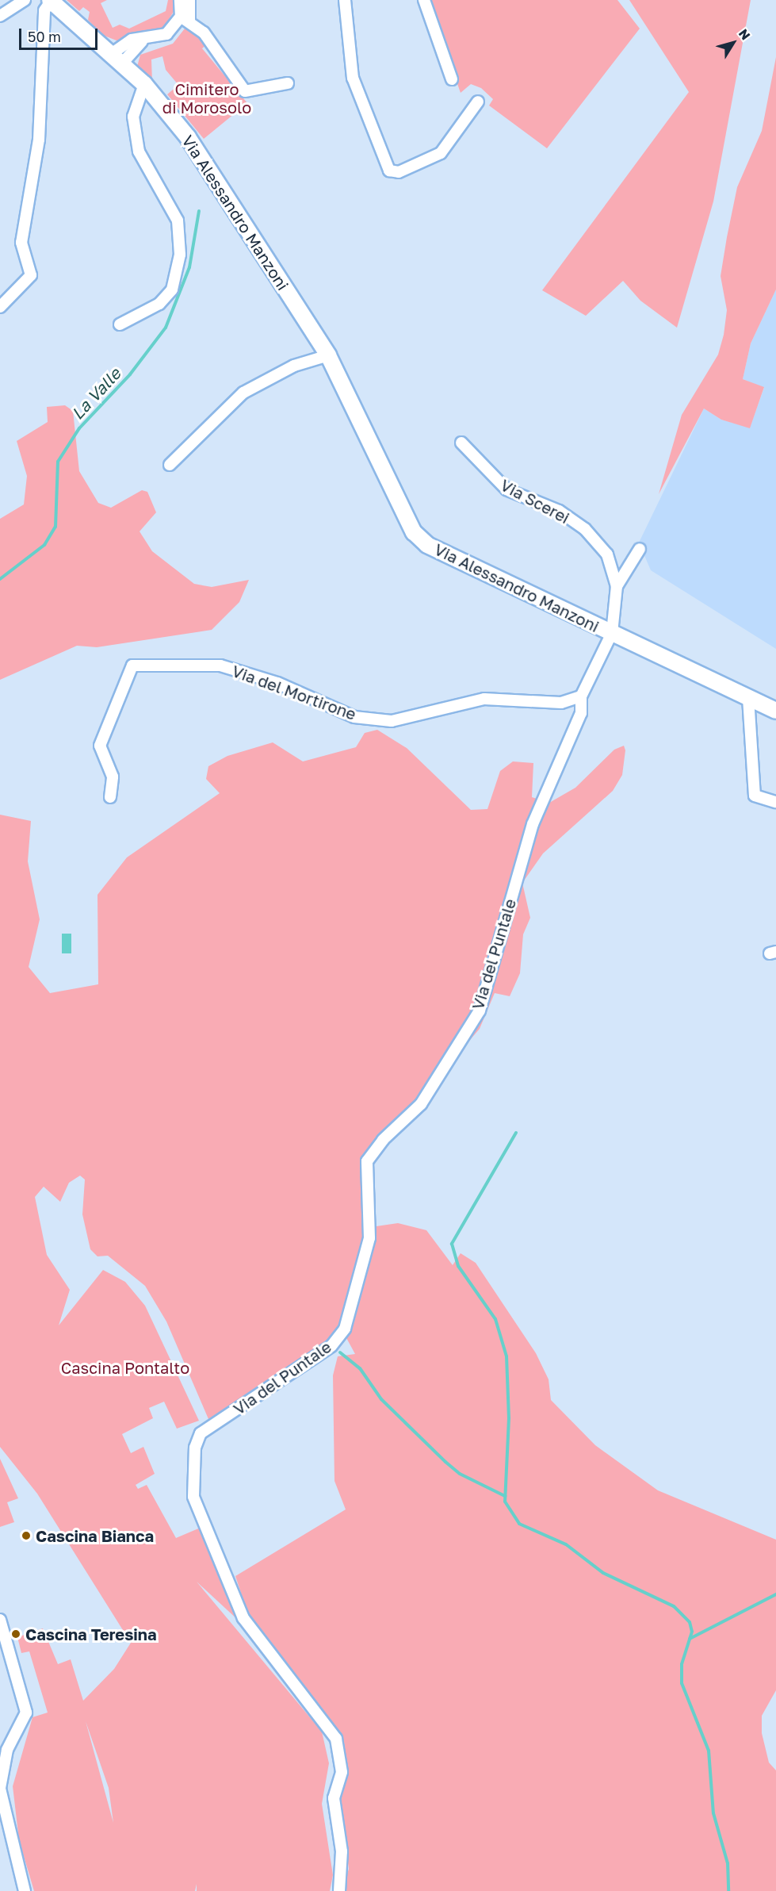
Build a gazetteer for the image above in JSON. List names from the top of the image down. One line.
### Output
{"streets":{"street":["Via Alessandro Manzoni","Via Scerei","Via del Mortirone","Via del Puntale"]},"crossings":[["Via Alessandro Manzoni","Via Scerei"],["Via del Mortirone","Via del Puntale"]],"water":["La Valle"],"parks":["Cimitero di Morosolo","Cascina Pontalto"],"places":["Cascina Bianca","Cascina Teresina"],"scale_bar":"50 m","north":"top right"}
